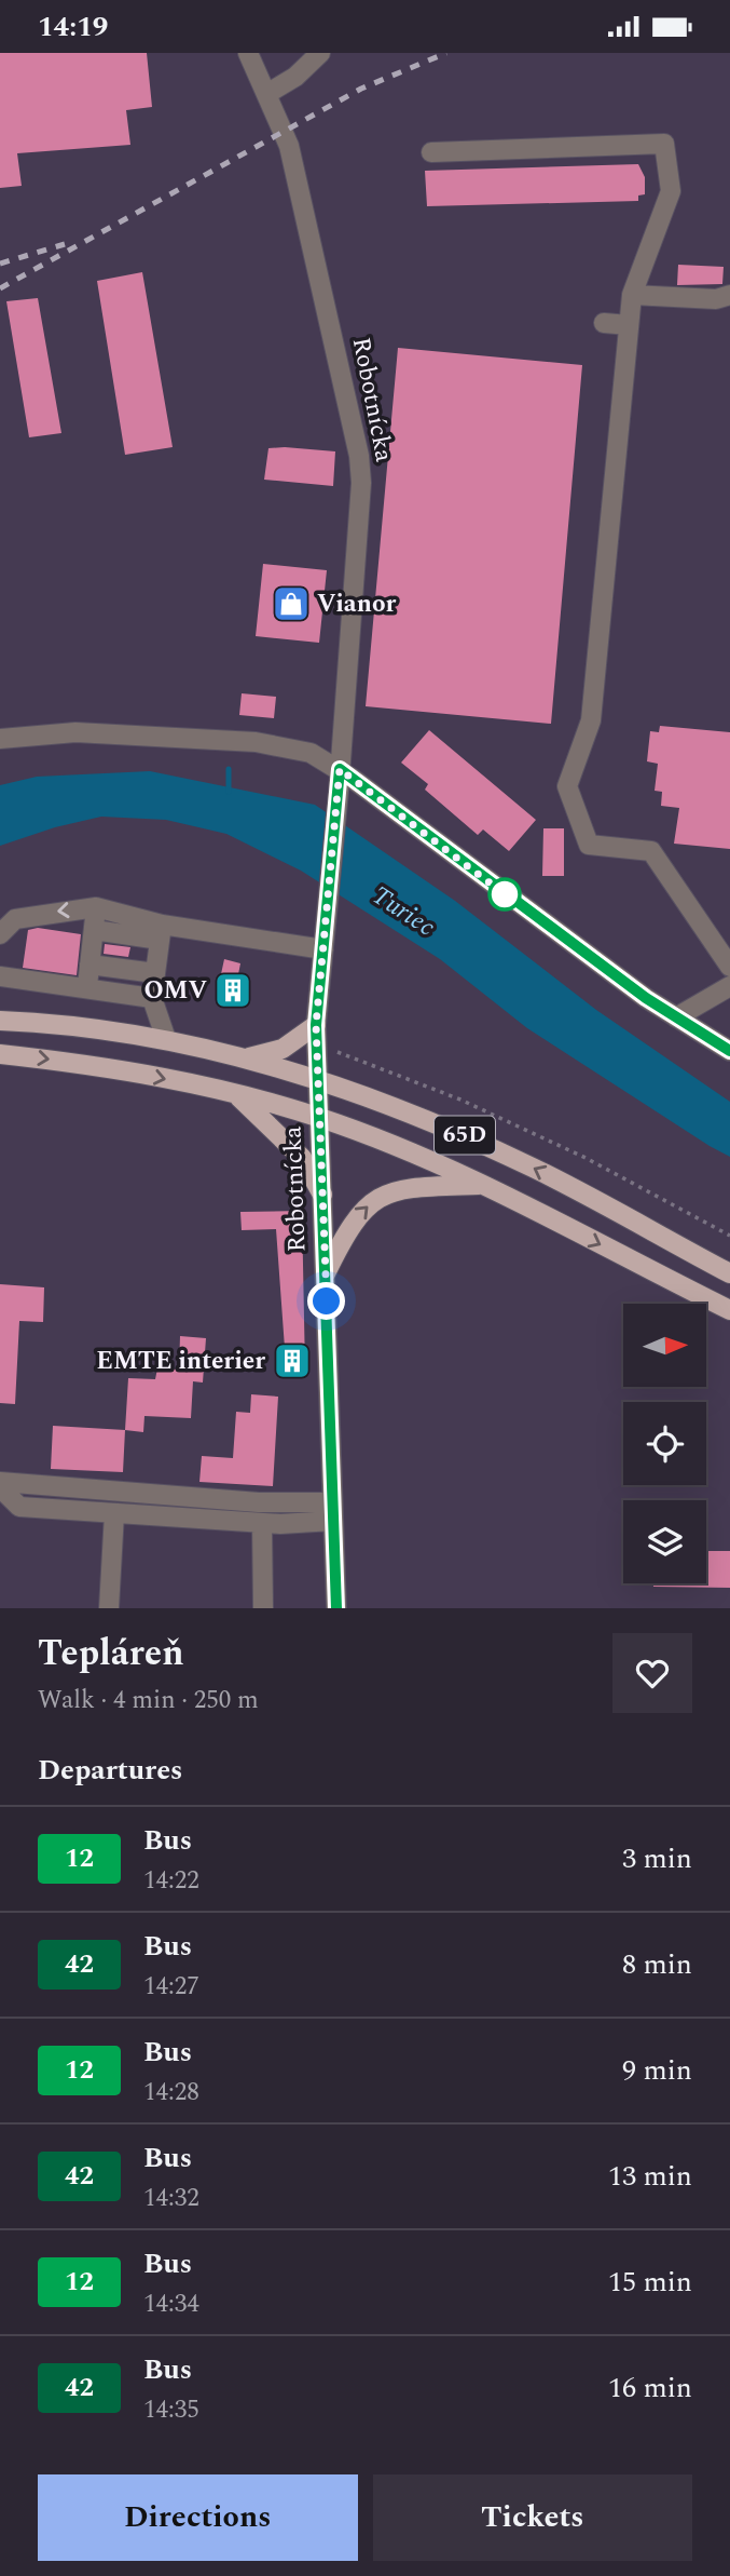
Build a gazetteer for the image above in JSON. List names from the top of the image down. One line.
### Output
{"streets":{"main road":["65D"],"street":["Robotnícka"]},"crossings":[["Robotnícka","65D"]],"water":["Turiec"],"places":{"shop":["Vianor"],"building":["OMV","EMTE interier"]},"lines":["bus line 12"],"north":"right","page":{"status":"14:19","heading":[["Tepláreň","Walk · 4 min · 250 m"],"Departures"],"list":[{"mark":"12","name":"Bus","note":"14:22","value":"3 min"},{"mark":"42","name":"Bus","note":"14:27","value":"8 min"},{"mark":"12","name":"Bus","note":"14:28","value":"9 min"},{"mark":"42","name":"Bus","note":"14:32","value":"13 min"},{"mark":"12","name":"Bus","note":"14:34","value":"15 min"},{"mark":"42","name":"Bus","note":"14:35","value":"16 min"}],"buttons":["Directions","Tickets"]}}
